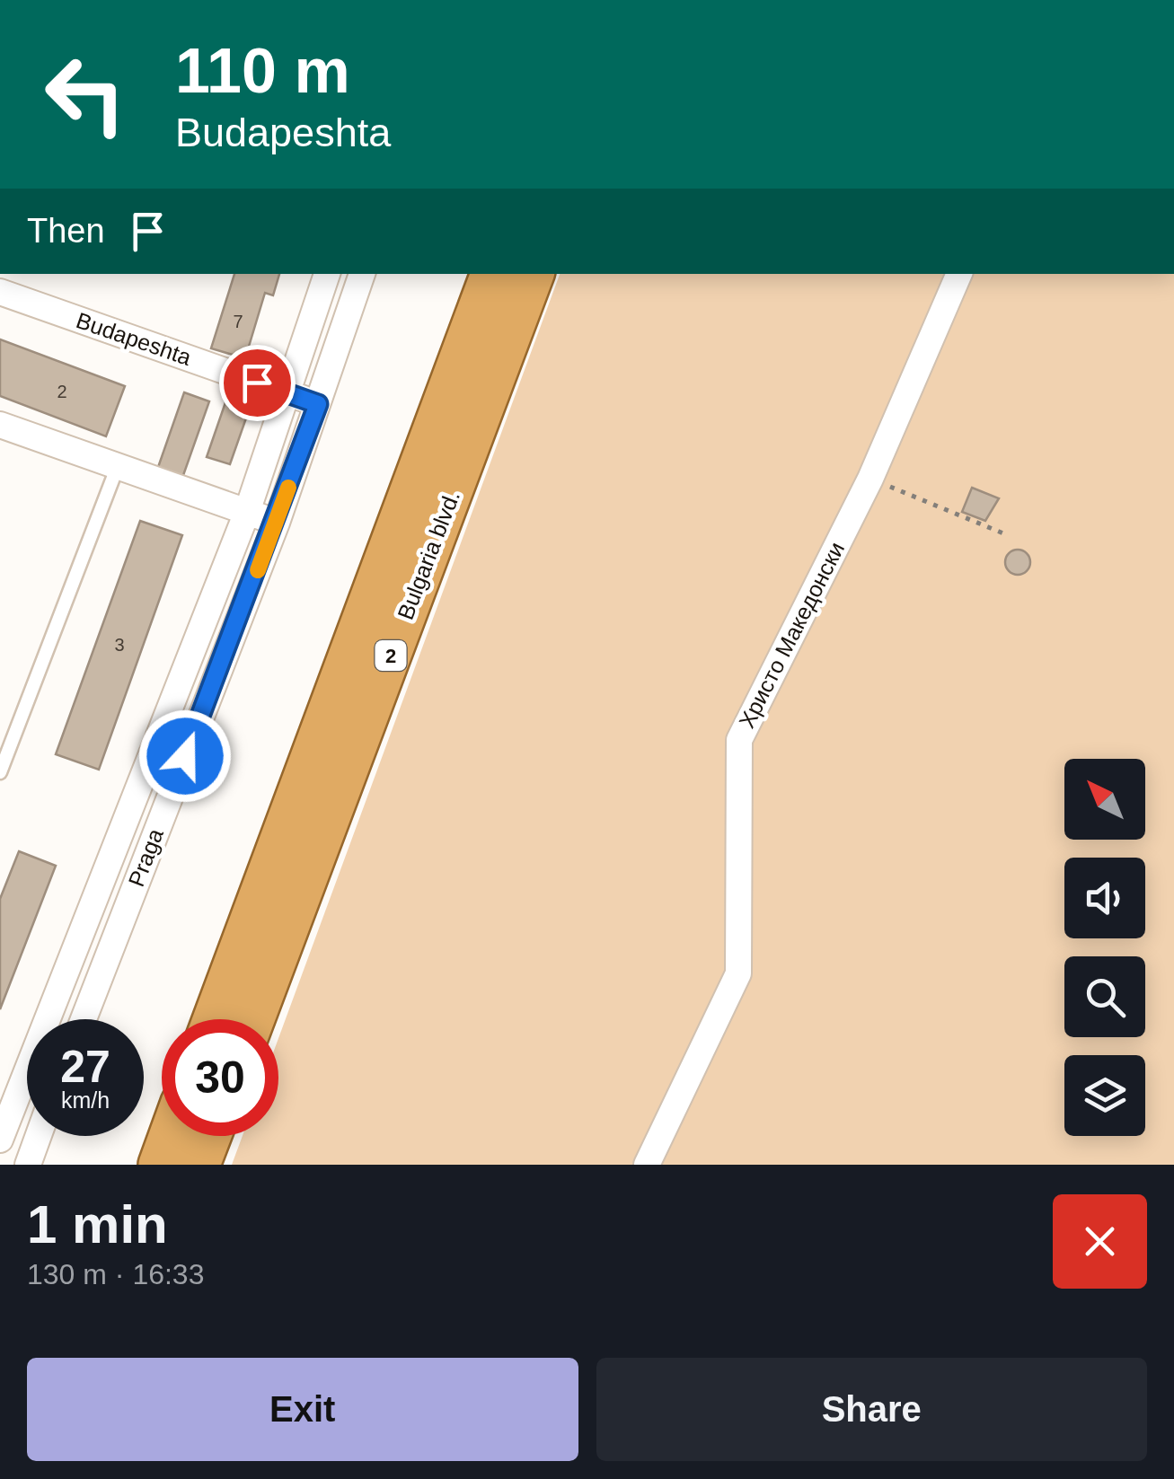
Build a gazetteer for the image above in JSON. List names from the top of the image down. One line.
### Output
{"streets":{"highway":["Bulgaria blvd.","2"],"street":["Budapeshta","Христо Македонски","Praga"]},"crossings":[["Budapeshta","Praga"]],"house_numbers":["7","2","3"],"north":"top left","page":{"turn":["110 m","Budapeshta"],"then":"Then","speed":"27 km/h","limit":"30","heading":["1 min","130 m · 16:33"],"buttons":["Exit","Share"]}}
